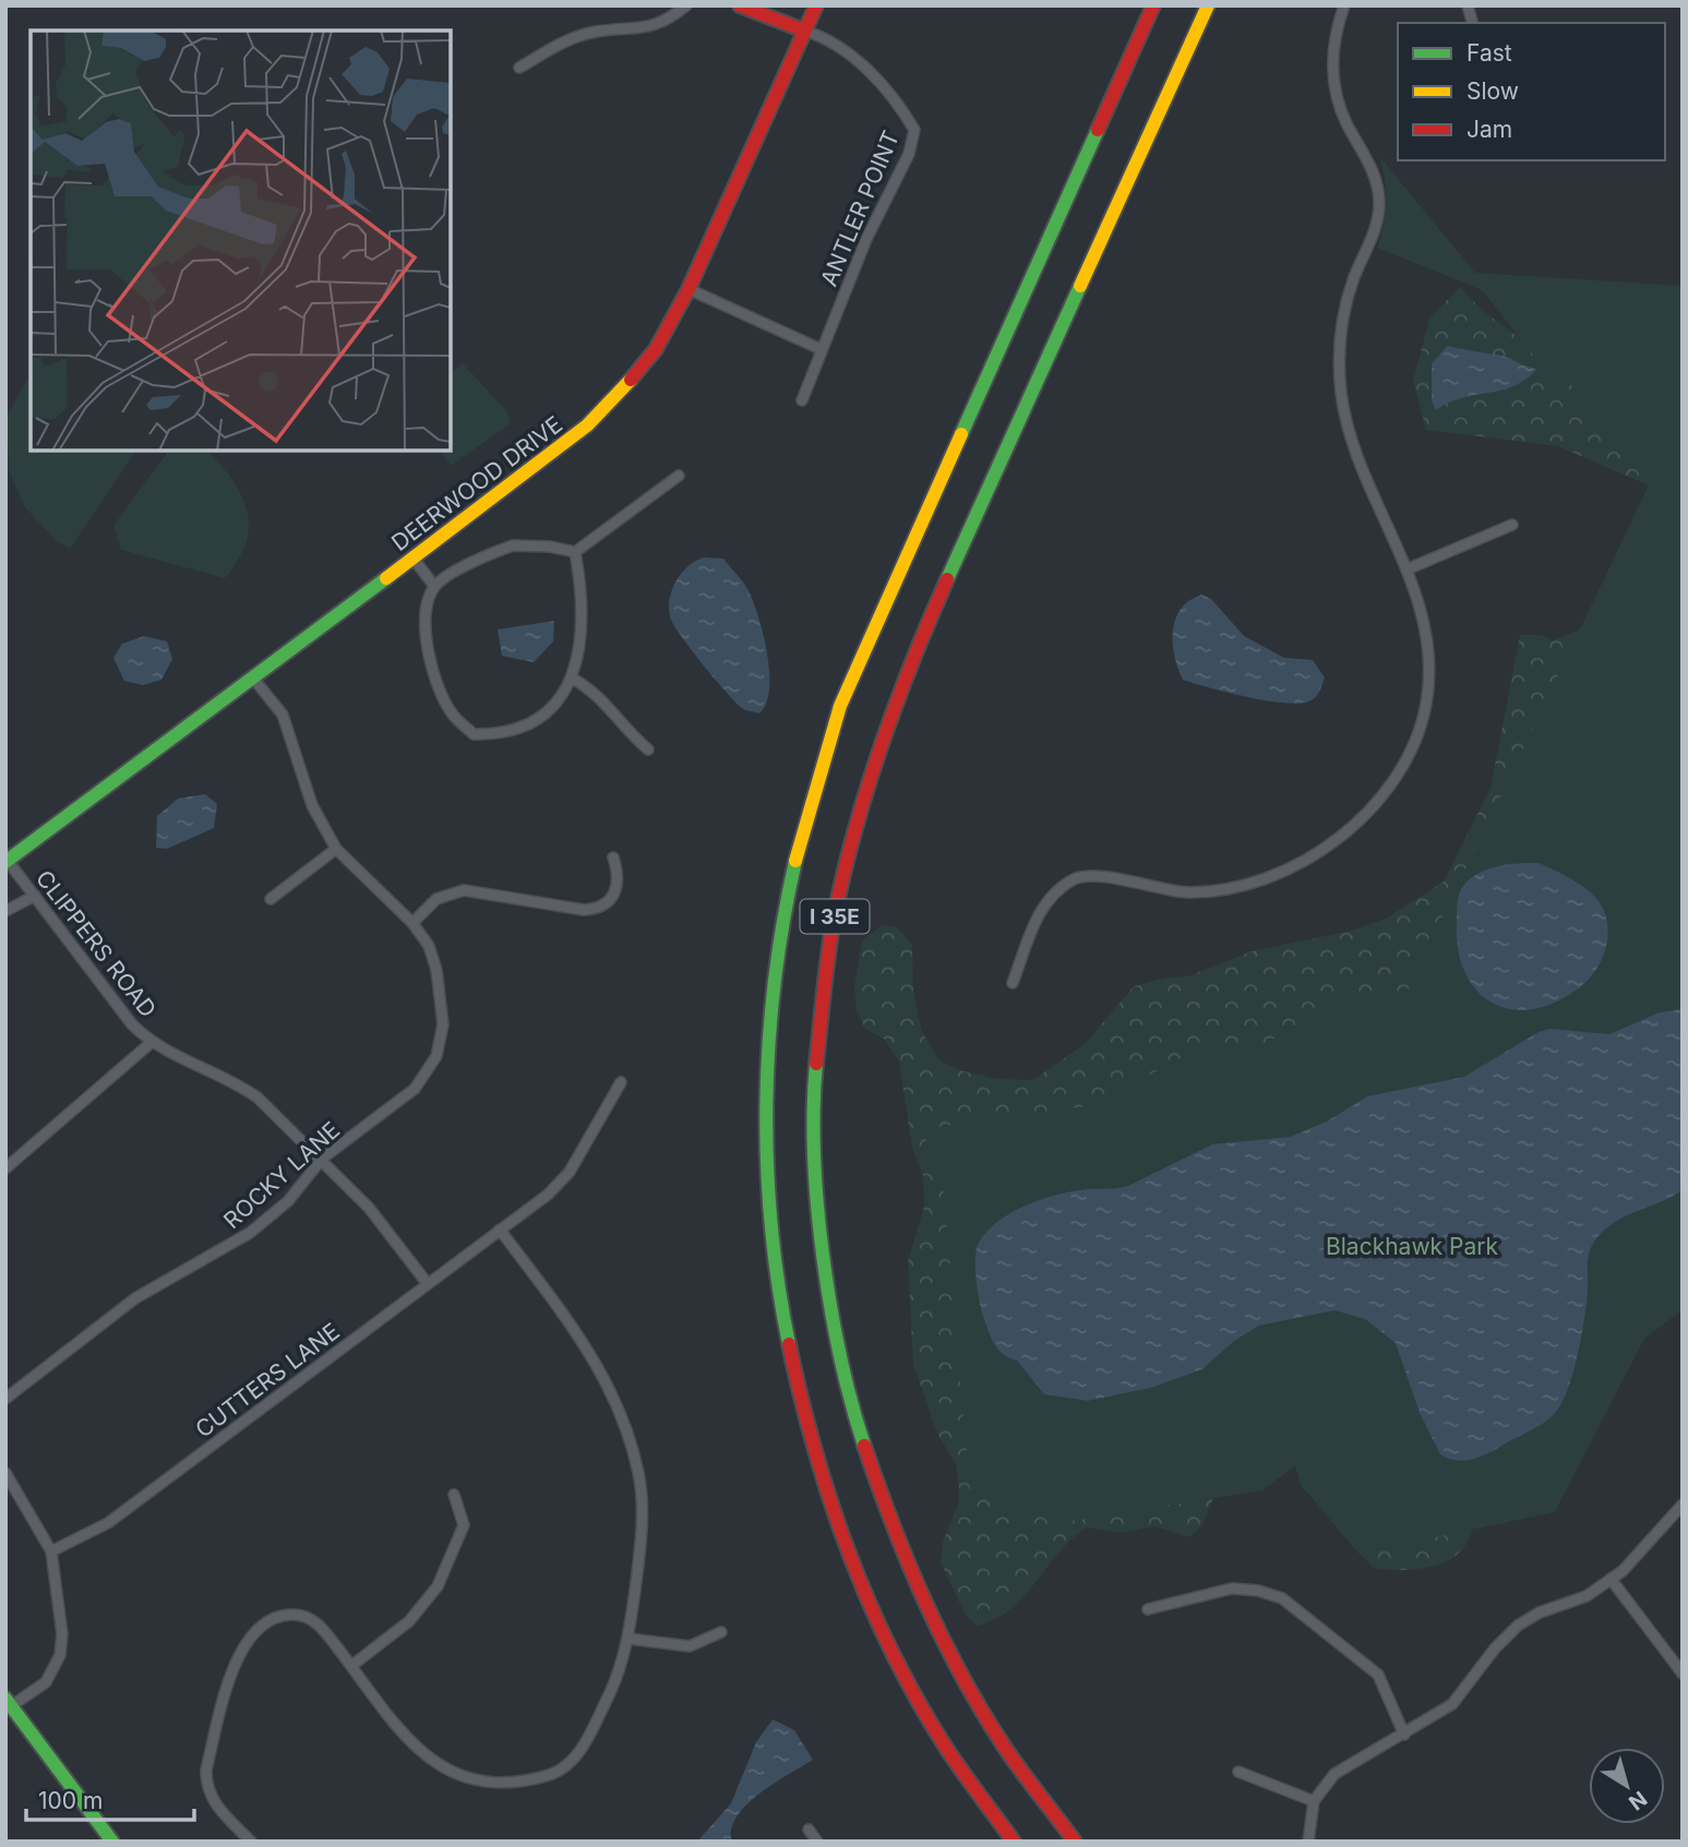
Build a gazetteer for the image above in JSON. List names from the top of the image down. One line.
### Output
{"streets":{"main road":["DEERWOOD DRIVE","I 35E"],"street":["ANTLER POINT","CLIPPERS ROAD","ROCKY LANE","CUTTERS LANE"]},"crossings":[["ANTLER POINT","DEERWOOD DRIVE"],["DEERWOOD DRIVE","CLIPPERS ROAD"],["DEERWOOD DRIVE","ROCKY LANE"],["CLIPPERS ROAD","ROCKY LANE"],["CLIPPERS ROAD","CUTTERS LANE"]],"parks":["Blackhawk Park"],"legend":["Fast","Slow","Jam"],"scale_bar":"100 m","north":"bottom right"}
